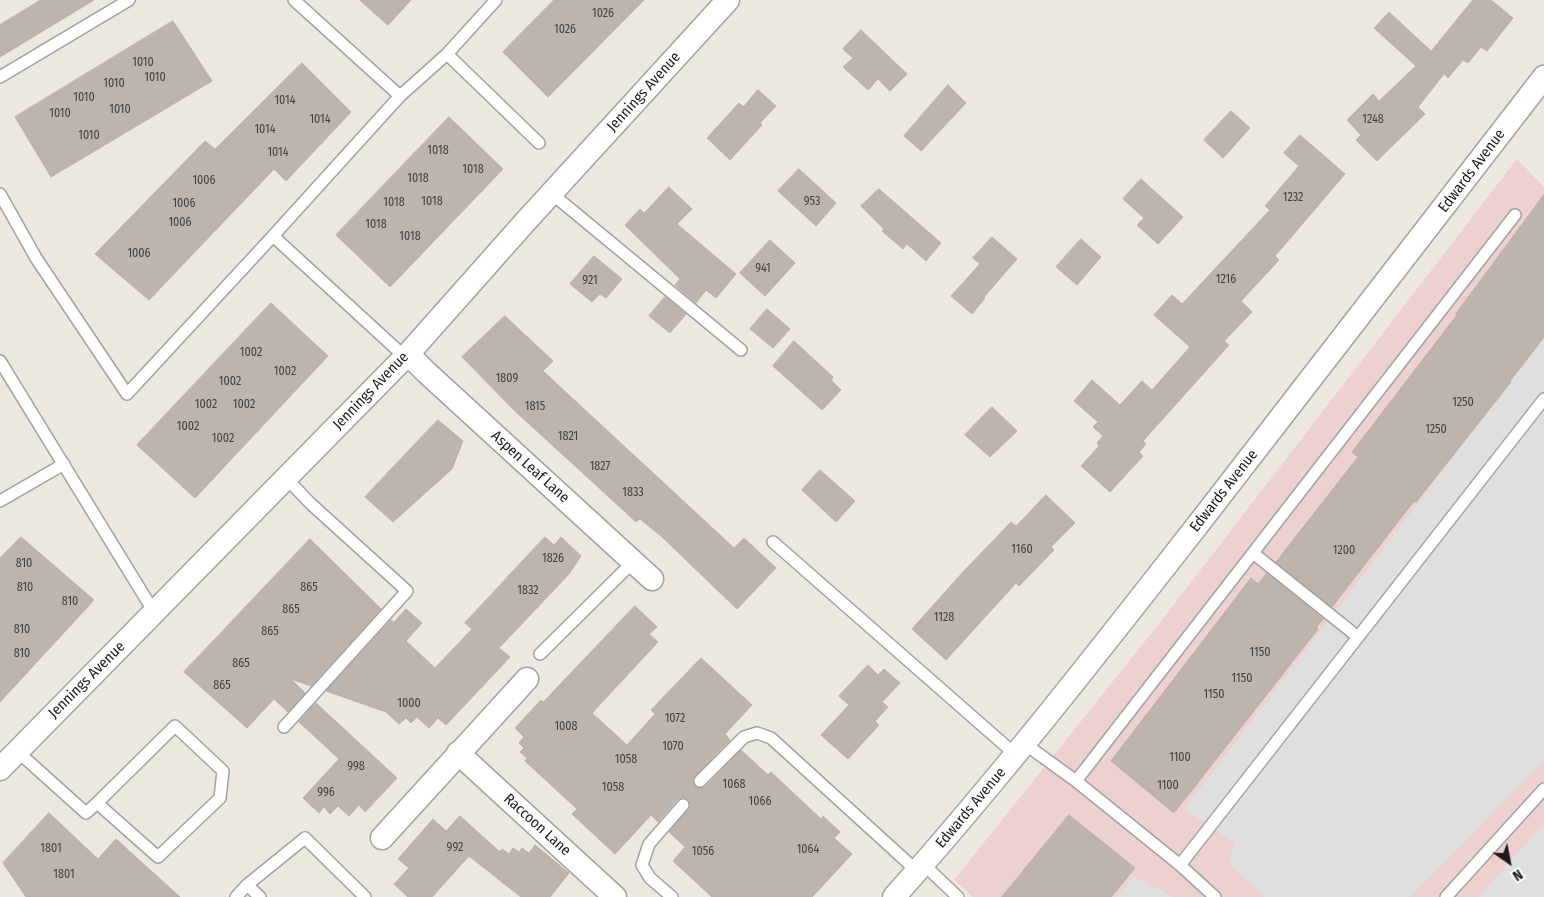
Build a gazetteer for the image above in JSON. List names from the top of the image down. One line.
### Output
{"streets":{"street":["Jennings Avenue","Edwards Avenue","Aspen Leaf Lane","Raccoon Lane"]},"crossings":[["Jennings Avenue","Aspen Leaf Lane"]],"house_numbers":["1026","1026","1010","1010","1010","1010","1014","1010","1010","1014","1248","1014","1010","1018","1014","1018","1018","1006","1232","1018","953","1018","1006","1006","1018","1018","1006","941","1216","921","1002","1002","1809","1002","1250","1002","1002","1815","1002","1250","1821","1002","1827","1833","1160","1200","1826","810","810","865","1832","810","865","1128","810","865","1150","810","865","1150","865","1150","1000","1072","1008","1070","1100","1058","998","1068","1100","1058","996","1066","992","1801","1064","1056","1801"],"north":"bottom right"}
